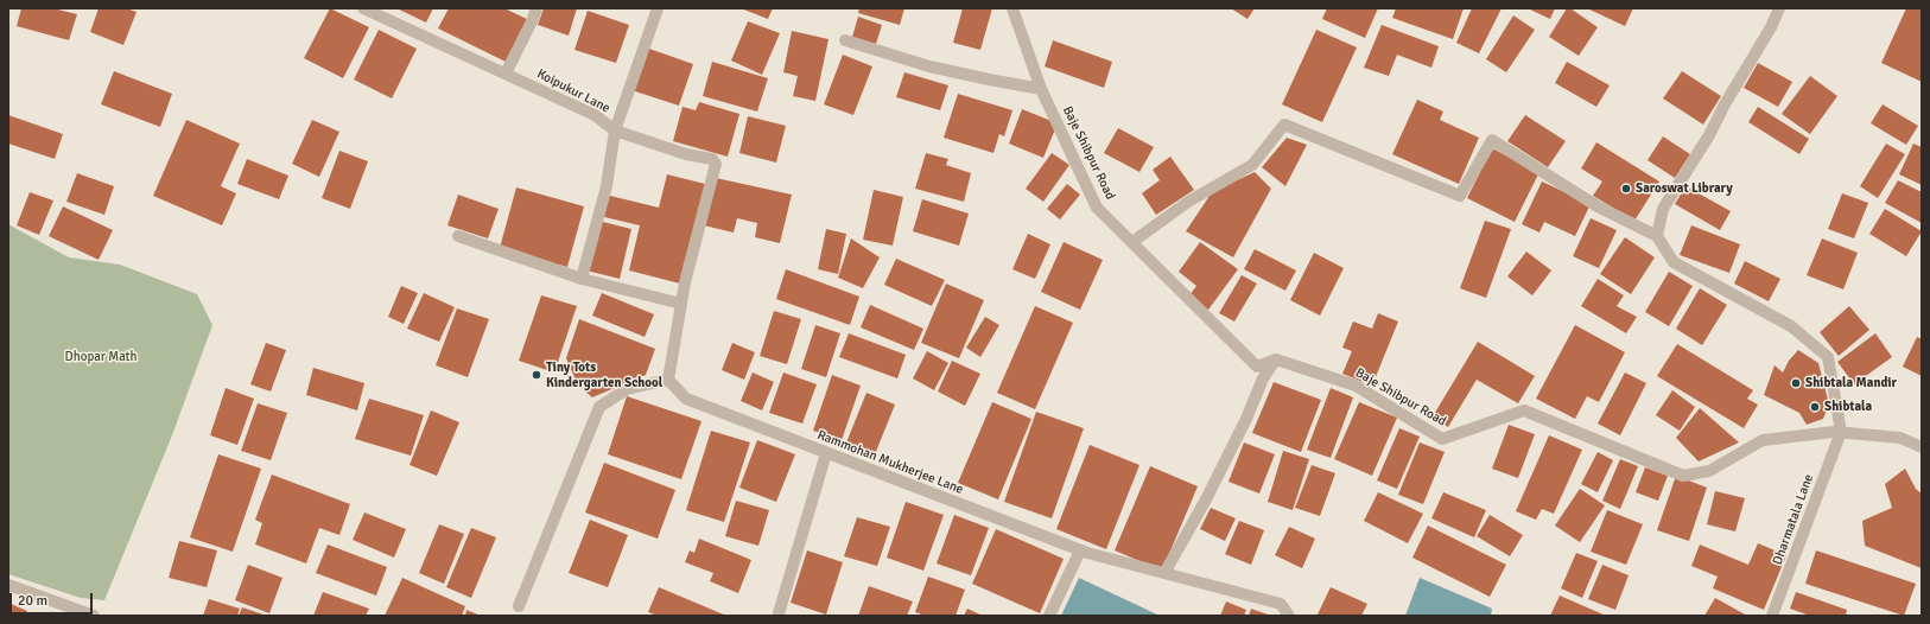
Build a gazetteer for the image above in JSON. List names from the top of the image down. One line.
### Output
{"streets":{"street":["Koipukur Lane","Baje Shibpur Road","Rammohan Mukherjee Lane","Dharmatala Lane"]},"crossings":[["Baje Shibpur Road","Dharmatala Lane"]],"parks":["Dhopar Math"],"places":["Saroswat Library","Tiny Tots Kindergarten School","Shibtala Mandir","Shibtala"],"scale_bar":"20 m"}
